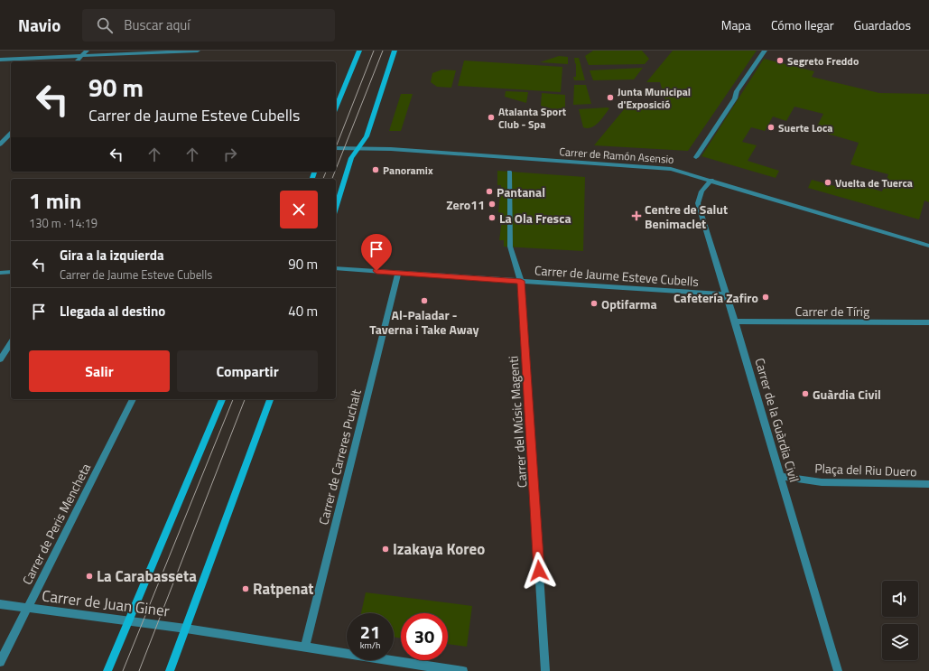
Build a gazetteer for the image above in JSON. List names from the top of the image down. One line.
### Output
{"streets":{"street":["Carrer de Ramón Asensio","Carrer de Jaume Esteve Cubells","Carrer de Tírig","Carrer de la Guàrdia Civil","Carrer del Músic Magenti","Carrer de Carreres Puchalt","Plaça del Riu Duero","Carrer de Peris Mencheta","Carrer de Juan Giner"]},"crossings":[["Carrer de Ramón Asensio","Carrer de la Guàrdia Civil"],["Carrer de Jaume Esteve Cubells","Carrer de la Guàrdia Civil"],["Carrer de Jaume Esteve Cubells","Carrer del Músic Magenti"],["Carrer de Jaume Esteve Cubells","Carrer de Carreres Puchalt"],["Carrer de Tírig","Carrer de la Guàrdia Civil"],["Carrer de la Guàrdia Civil","Plaça del Riu Duero"],["Carrer de Carreres Puchalt","Carrer de Juan Giner"],["Carrer de Peris Mencheta","Carrer de Juan Giner"]],"places":{"other":["Segreto Freddo","Junta Municipal d'Exposició","Atalanta Sport Club - Spa","Suerte Loca","Panoramix","Vuelta de Tuerca","Pantanal","Zero11","La Ola Fresca","Cafetería Zafiro","Al-Paladar - Taverna i Take Away","Optifarma","Guàrdia Civil","Izakaya Koreo","La Carabasseta","Ratpenat"],"health":["Centre de Salut Benimaclet"]},"page":{"header":"Navio","search":"Buscar aquí","nav":["Mapa","Cómo llegar","Guardados"],"turn":["90 m","Carrer de Jaume Esteve Cubells"],"heading":["1 min","130 m · 14:19"],"list":[{"name":"Gira a la izquierda","note":"Carrer de Jaume Esteve Cubells","value":"90 m"},{"name":"Llegada al destino","value":"40 m"}],"buttons":["Salir","Compartir"],"speed":"21 km/h","limit":"30"}}
